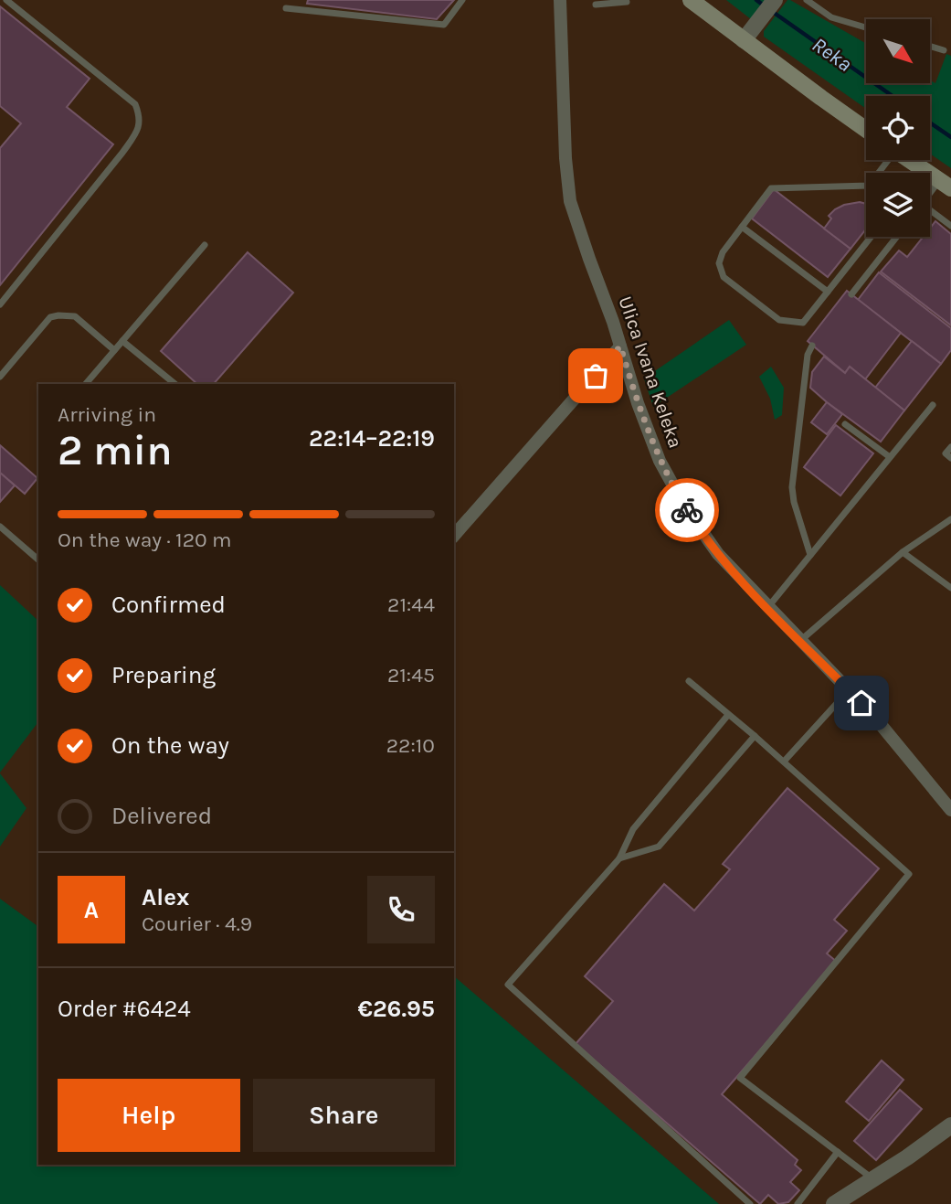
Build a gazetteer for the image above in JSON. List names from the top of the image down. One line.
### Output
{"streets":{"street":["Ulica Ivana Keleka"]},"water":["Reka"],"north":"bottom right","page":{"heading":["2 min","Arriving in","22:14–22:19"],"panel":["Alex","Courier · 4.9","Order #6424","€26.95"],"bar":"On the way · 120 m","list":[["Confirmed","21:44"],["Preparing","21:45"],["On the way","22:10"],"Delivered"],"round":"A","buttons":["Help","Share"]}}
